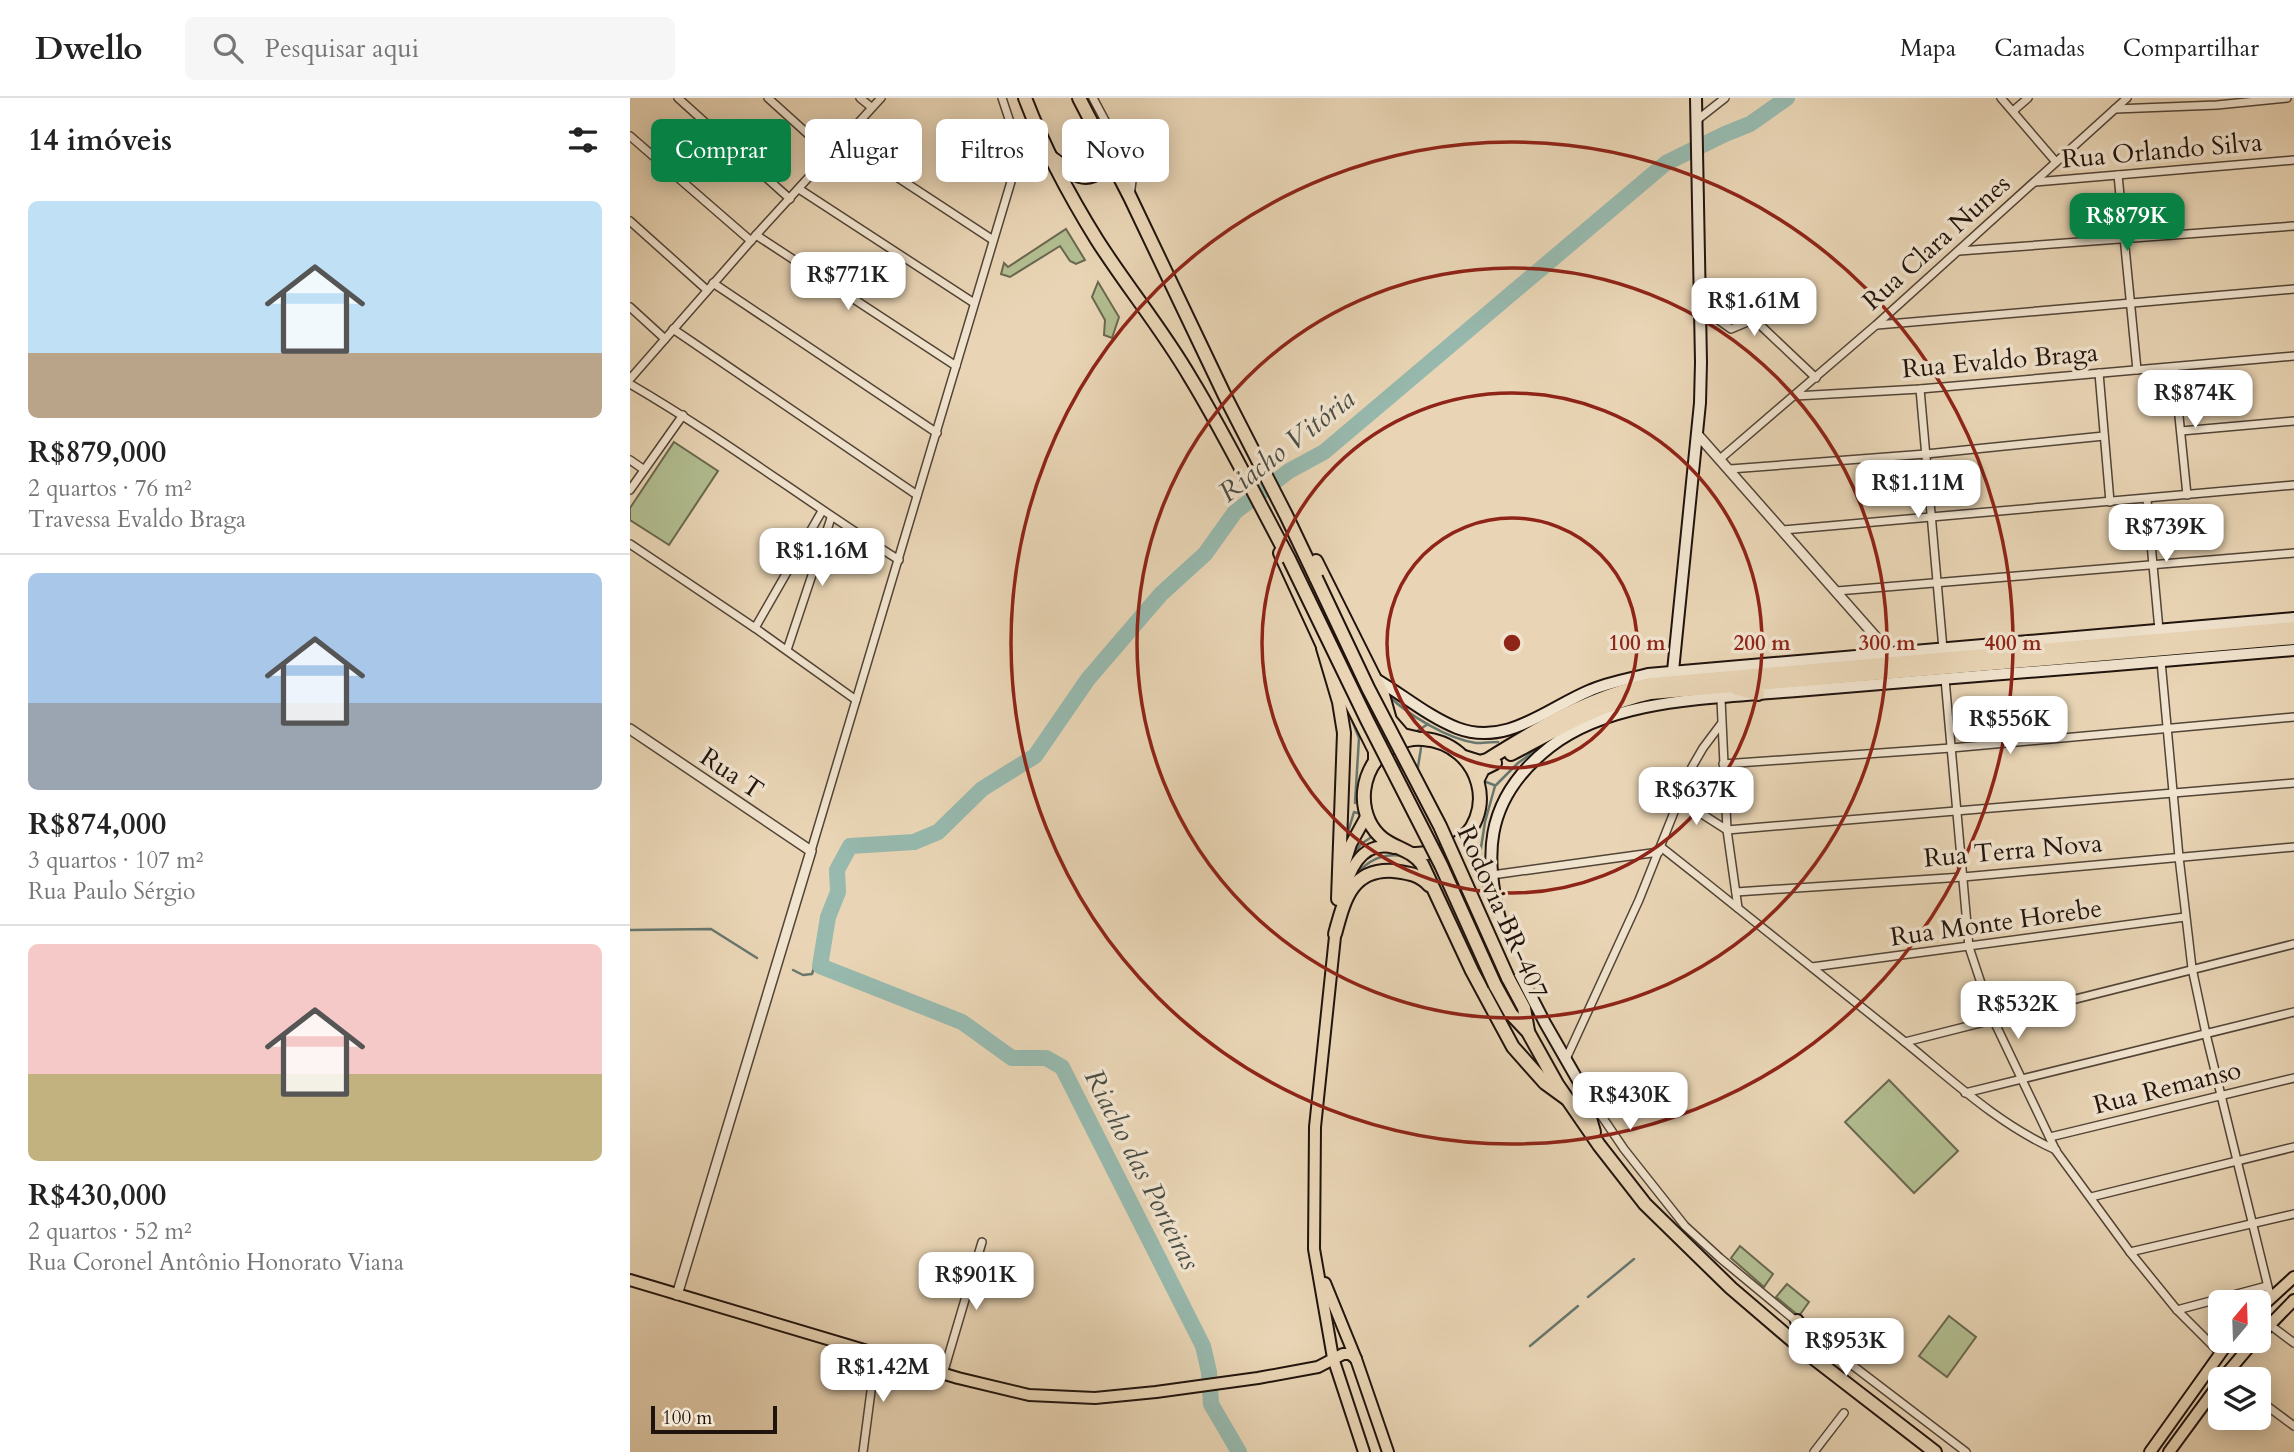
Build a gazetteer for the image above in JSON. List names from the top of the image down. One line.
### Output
{"streets":{"highway":["Rodovia BR-407"],"street":["Rua Orlando Silva","Rua Clara Nunes","Rua Evaldo Braga","Rua T","Rua Terra Nova","Rua Monte Horebe","Rua Remanso"]},"crossings":[["Rua Orlando Silva","Rua Clara Nunes"],["Rua Clara Nunes","Rua Evaldo Braga"]],"water":["Riacho Vitória","Riacho das Porteiras"],"scale_bar":"100 m","north":"top","page":{"header":"Dwello","search":"Pesquisar aqui","nav":["Mapa","Camadas","Compartilhar"],"heading":"14 imóveis","chip":["Comprar","Alugar","Filtros","Novo"],"list":[{"name":"R$879,000","note":"2 quartos · 76 m² · Travessa Evaldo Braga"},{"name":"R$874,000","note":"3 quartos · 107 m² · Rua Paulo Sérgio"},{"name":"R$430,000","note":"2 quartos · 52 m² · Rua Coronel Antônio Honorato Viana"}],"price":["R$879K","R$771K","R$1.61M","R$874K","R$1.11M","R$739K","R$1.16M","R$556K","R$637K","R$532K","R$430K","R$901K","R$953K","R$1.42M"],"scale":"100 m"},"rings":["100 m","200 m","300 m","400 m"]}
